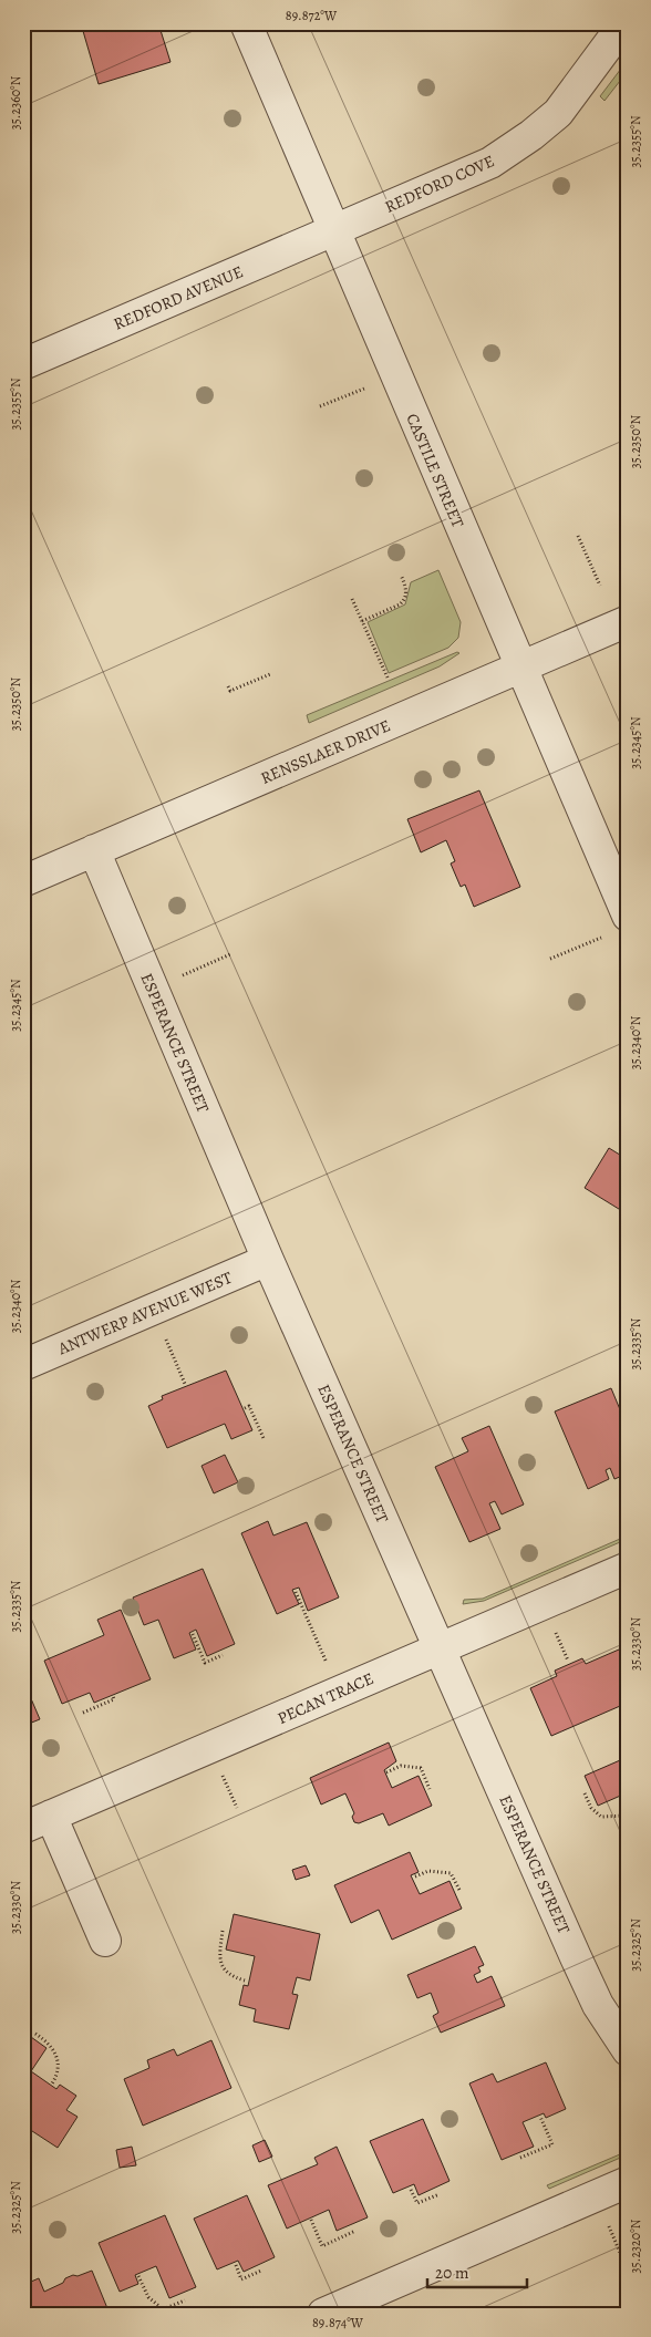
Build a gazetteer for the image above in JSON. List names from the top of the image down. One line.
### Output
{"streets":{"street":["REDFORD COVE","REDFORD AVENUE","CASTILE STREET","RENSSLAER DRIVE","ESPERANCE STREET","ANTWERP AVENUE WEST","PECAN TRACE"]},"crossings":[["REDFORD COVE","REDFORD AVENUE"],["REDFORD COVE","CASTILE STREET"],["REDFORD AVENUE","CASTILE STREET"],["CASTILE STREET","RENSSLAER DRIVE"],["RENSSLAER DRIVE","ESPERANCE STREET"],["ESPERANCE STREET","ANTWERP AVENUE WEST"],["ESPERANCE STREET","PECAN TRACE"]],"scale_bar":"20 m","coordinates":["89.872°W","35.2360°N","35.2355°N","35.2350°N","35.2345°N","35.2340°N","35.2335°N","35.2330°N","35.2325°N","35.2320°N","89.874°W"]}
